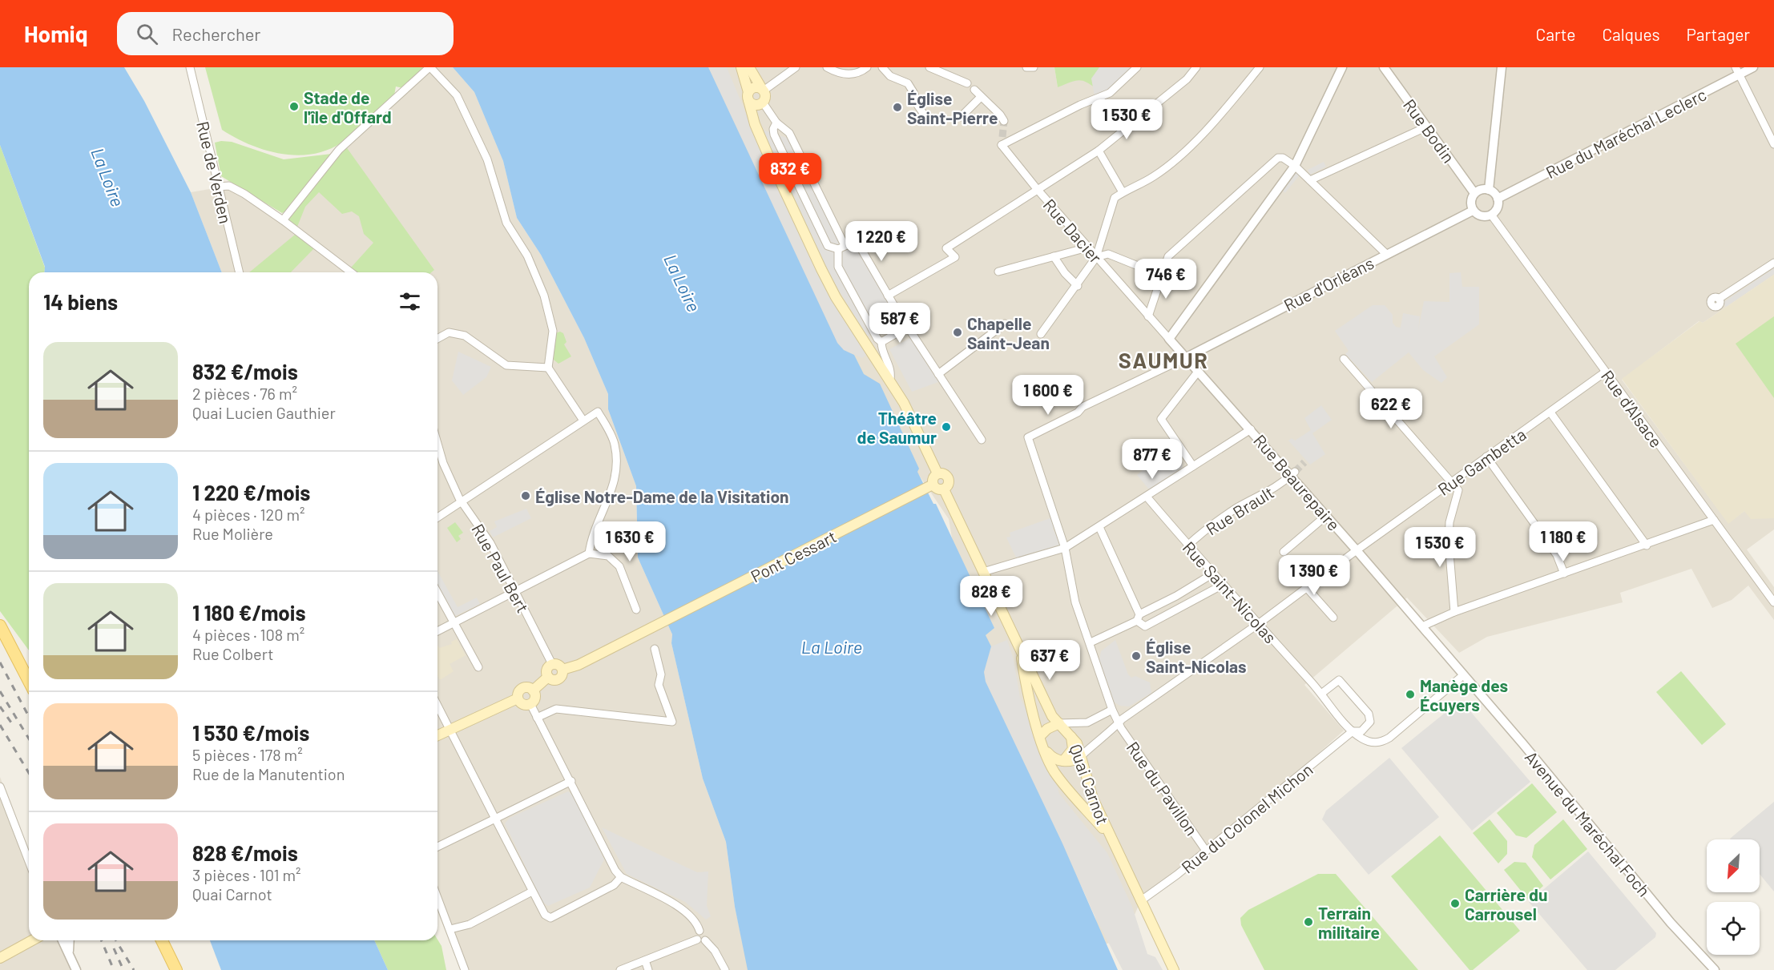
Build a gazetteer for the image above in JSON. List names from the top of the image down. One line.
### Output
{"streets":{"main road":["Pont Cessart","Quai Carnot"],"street":["Rue Bodin","Rue du Maréchal Leclerc","Rue de Verden","Rue Dacier","Rue d'Orléans","Rue d'Alsace","Rue Gambetta","Rue Beaurepaire","Rue Brault","Rue Paul Bert","Rue Saint-Nicolas","Rue du Pavillon","Rue du Colonel Michon","Avenue du Maréchal Foch"]},"crossings":[["Rue Bodin","Rue du Maréchal Leclerc"],["Rue Bodin","Rue d'Orléans"],["Rue Bodin","Rue d'Alsace"],["Rue du Maréchal Leclerc","Rue d'Orléans"],["Rue du Maréchal Leclerc","Rue d'Alsace"],["Rue Dacier","Rue d'Orléans"],["Rue Dacier","Rue Beaurepaire"],["Rue Dacier","Rue du Pavillon"],["Rue d'Orléans","Rue d'Alsace"],["Rue d'Orléans","Rue Beaurepaire"],["Rue d'Orléans","Rue du Pavillon"],["Rue d'Alsace","Rue Gambetta"],["Rue Gambetta","Rue Beaurepaire"],["Rue Gambetta","Rue Saint-Nicolas"],["Rue Gambetta","Quai Carnot"],["Rue Gambetta","Rue du Pavillon"],["Rue Beaurepaire","Rue Brault"],["Rue Beaurepaire","Rue Saint-Nicolas"],["Rue Beaurepaire","Rue du Pavillon"],["Rue Beaurepaire","Avenue du Maréchal Foch"],["Rue Brault","Rue Saint-Nicolas"],["Pont Cessart","Rue Paul Bert"],["Pont Cessart","Quai Carnot"],["Rue Saint-Nicolas","Rue du Colonel Michon"],["Rue Saint-Nicolas","Avenue du Maréchal Foch"],["Rue du Pavillon","Rue du Colonel Michon"]],"districts":["SAUMUR"],"water":["La Loire"],"places":["Stade de l'île d'Offard","Église Saint-Pierre","Chapelle Saint-Jean","Théâtre de Saumur","Église Notre-Dame de la Visitation","Église Saint-Nicolas","Manège des Écuyers","Carrière du Carrousel","Terrain militaire"],"north":"bottom left","page":{"header":"Homiq","search":"Rechercher","nav":["Carte","Calques","Partager"],"price":["1 530 €","832 €","1 220 €","746 €","587 €","1 600 €","622 €","877 €","1 630 €","1 180 €","1 530 €","1 390 €","828 €","637 €"],"heading":"14 biens","list":[{"name":"832 €/mois","note":"2 pièces · 76 m² · Quai Lucien Gauthier"},{"name":"1 220 €/mois","note":"4 pièces · 120 m² · Rue Molière"},{"name":"1 180 €/mois","note":"4 pièces · 108 m² · Rue Colbert"},{"name":"1 530 €/mois","note":"5 pièces · 178 m² · Rue de la Manutention"},{"name":"828 €/mois","note":"3 pièces · 101 m² · Quai Carnot"}]}}
